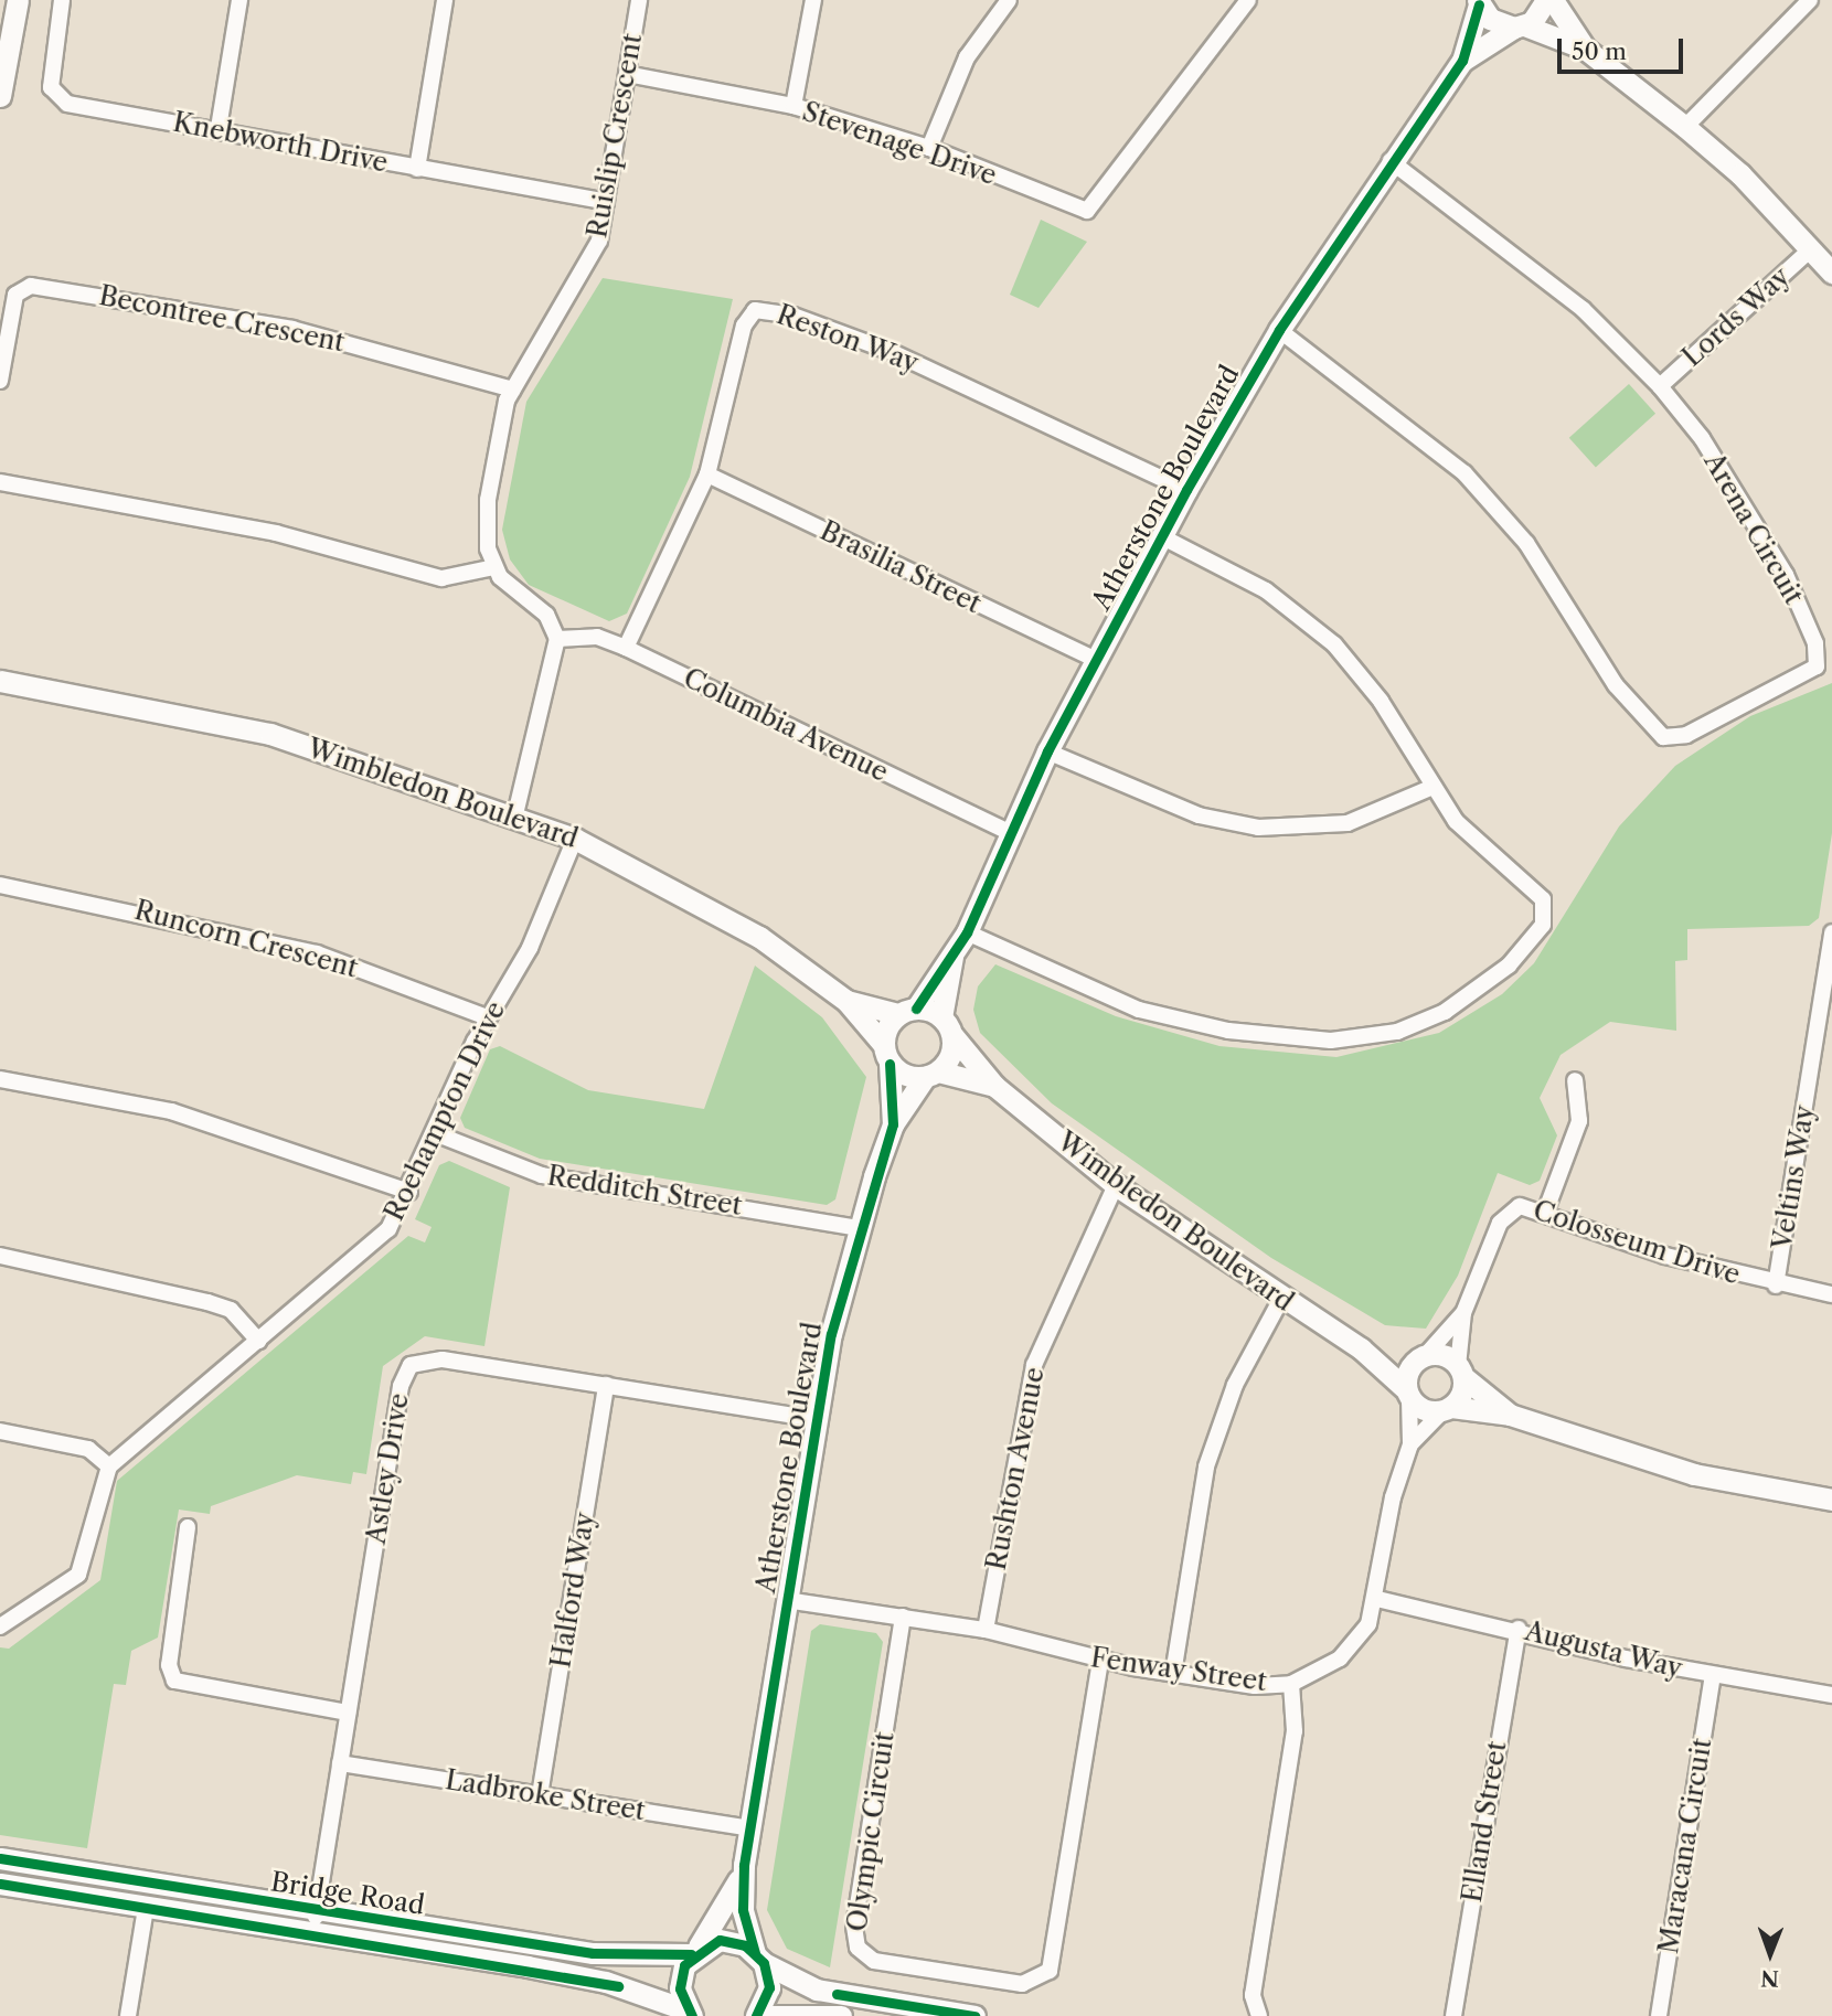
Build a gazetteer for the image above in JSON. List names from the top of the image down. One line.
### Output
{"streets":{"street":["Ruislip Crescent","Knebworth Drive","Stevenage Drive","Lords Way","Becontree Crescent","Reston Way","Atherstone Boulevard","Arena Circuit","Brasilia Street","Columbia Avenue","Wimbledon Boulevard","Runcorn Crescent","Roehampton Drive","Veltins Way","Redditch Street","Colosseum Drive","Astley Drive","Rushton Avenue","Halford Way","Augusta Way","Fenway Street","Ladbroke Street","Elland Street","Olympic Circuit","Maracana Circuit","Bridge Road"]},"crossings":[["Ruislip Crescent","Knebworth Drive"],["Ruislip Crescent","Stevenage Drive"],["Ruislip Crescent","Becontree Crescent"],["Ruislip Crescent","Columbia Avenue"],["Lords Way","Arena Circuit"],["Reston Way","Atherstone Boulevard"],["Reston Way","Brasilia Street"],["Reston Way","Columbia Avenue"],["Atherstone Boulevard","Arena Circuit"],["Atherstone Boulevard","Brasilia Street"],["Atherstone Boulevard","Columbia Avenue"],["Atherstone Boulevard","Wimbledon Boulevard"],["Atherstone Boulevard","Redditch Street"],["Atherstone Boulevard","Astley Drive"],["Atherstone Boulevard","Fenway Street"],["Atherstone Boulevard","Ladbroke Street"],["Atherstone Boulevard","Bridge Road"],["Wimbledon Boulevard","Roehampton Drive"],["Wimbledon Boulevard","Colosseum Drive"],["Wimbledon Boulevard","Rushton Avenue"],["Wimbledon Boulevard","Fenway Street"],["Runcorn Crescent","Roehampton Drive"],["Roehampton Drive","Redditch Street"],["Veltins Way","Colosseum Drive"],["Colosseum Drive","Fenway Street"],["Astley Drive","Halford Way"],["Astley Drive","Ladbroke Street"],["Astley Drive","Bridge Road"],["Rushton Avenue","Fenway Street"],["Halford Way","Ladbroke Street"],["Augusta Way","Fenway Street"],["Augusta Way","Elland Street"],["Augusta Way","Maracana Circuit"],["Fenway Street","Olympic Circuit"]],"scale_bar":"50 m","north":"bottom"}
